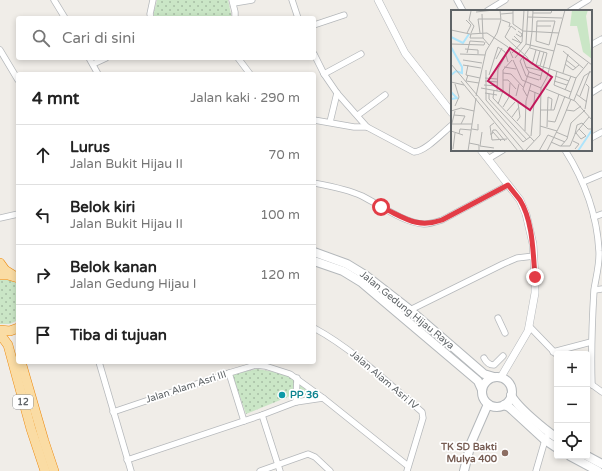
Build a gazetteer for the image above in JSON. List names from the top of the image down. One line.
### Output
{"streets":{"highway":["12"],"main road":["Jalan Gedung Hijau Raya"],"street":["Jalan Alam Asri IV","Jalan Alam Asri III"]},"crossings":[["Jalan Alam Asri IV","Jalan Alam Asri III"]],"places":["PP 36","TK SD Bakti Mulya 400"],"page":{"search":"Cari di sini","heading":["4 mnt","Jalan kaki · 290 m"],"list":[["Lurus","Jalan Bukit Hijau II","70 m"],["Belok kiri","Jalan Bukit Hijau II","100 m"],["Belok kanan","Jalan Gedung Hijau I","120 m"],"Tiba di tujuan"],"map_buttons":["+","−"]}}
